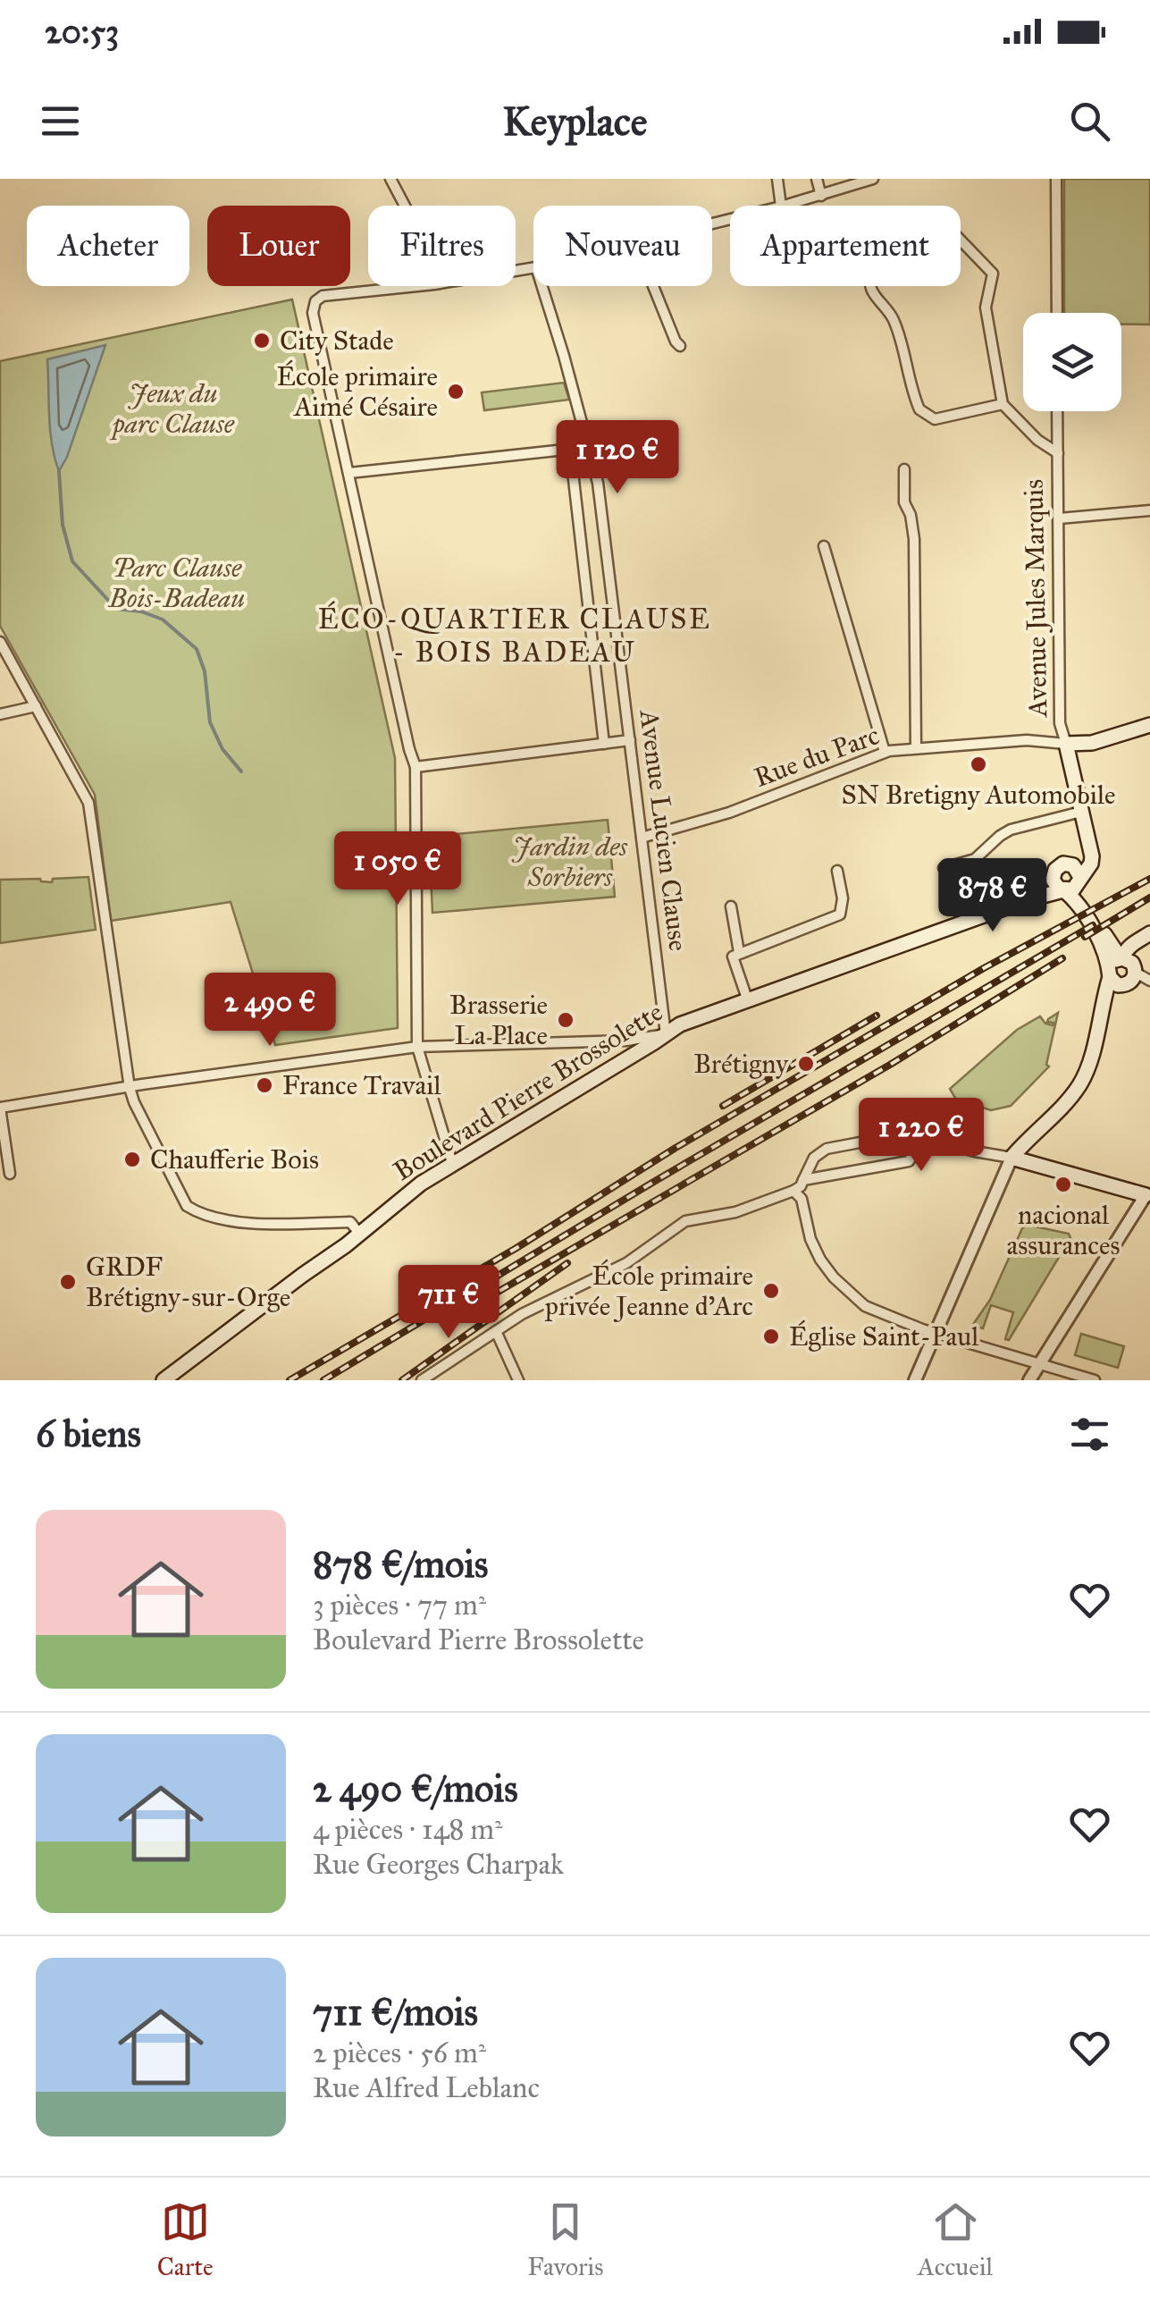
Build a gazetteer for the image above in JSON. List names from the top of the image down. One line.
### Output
{"streets":{"main road":["Avenue Jules Marquis","Boulevard Pierre Brossolette"],"street":["Rue du Parc","Avenue Lucien Clause"]},"crossings":[["Avenue Jules Marquis","Rue du Parc"],["Avenue Jules Marquis","Boulevard Pierre Brossolette"],["Rue du Parc","Avenue Lucien Clause"],["Avenue Lucien Clause","Boulevard Pierre Brossolette"]],"districts":["ÉCO-QUARTIER CLAUSE - BOIS BADEAU"],"parks":["Jeux du parc Clause","Parc Clause Bois-Badeau","Jardin des Sorbiers"],"places":["City Stade","École primaire Aimé Césaire","SN Bretigny Automobile","Brasserie La Place","Brétigny","France Travail","Chaufferie Bois","nacional assurances","GRDF Brétigny-sur-Orge","École primaire privée Jeanne d'Arc","Église Saint-Paul"],"page":{"status":"20:53","header":"Keyplace","chip":["Acheter","Louer","Filtres","Nouveau","Appartement"],"price":["1 120 €","1 050 €","878 €","2 490 €","1 220 €","711 €"],"heading":"6 biens","list":[{"name":"878 €/mois","note":"3 pièces · 77 m² · Boulevard Pierre Brossolette"},{"name":"2 490 €/mois","note":"4 pièces · 148 m² · Rue Georges Charpak"},{"name":"711 €/mois","note":"2 pièces · 56 m² · Rue Alfred Leblanc"}],"tabs":["Carte","Favoris","Accueil"]}}
